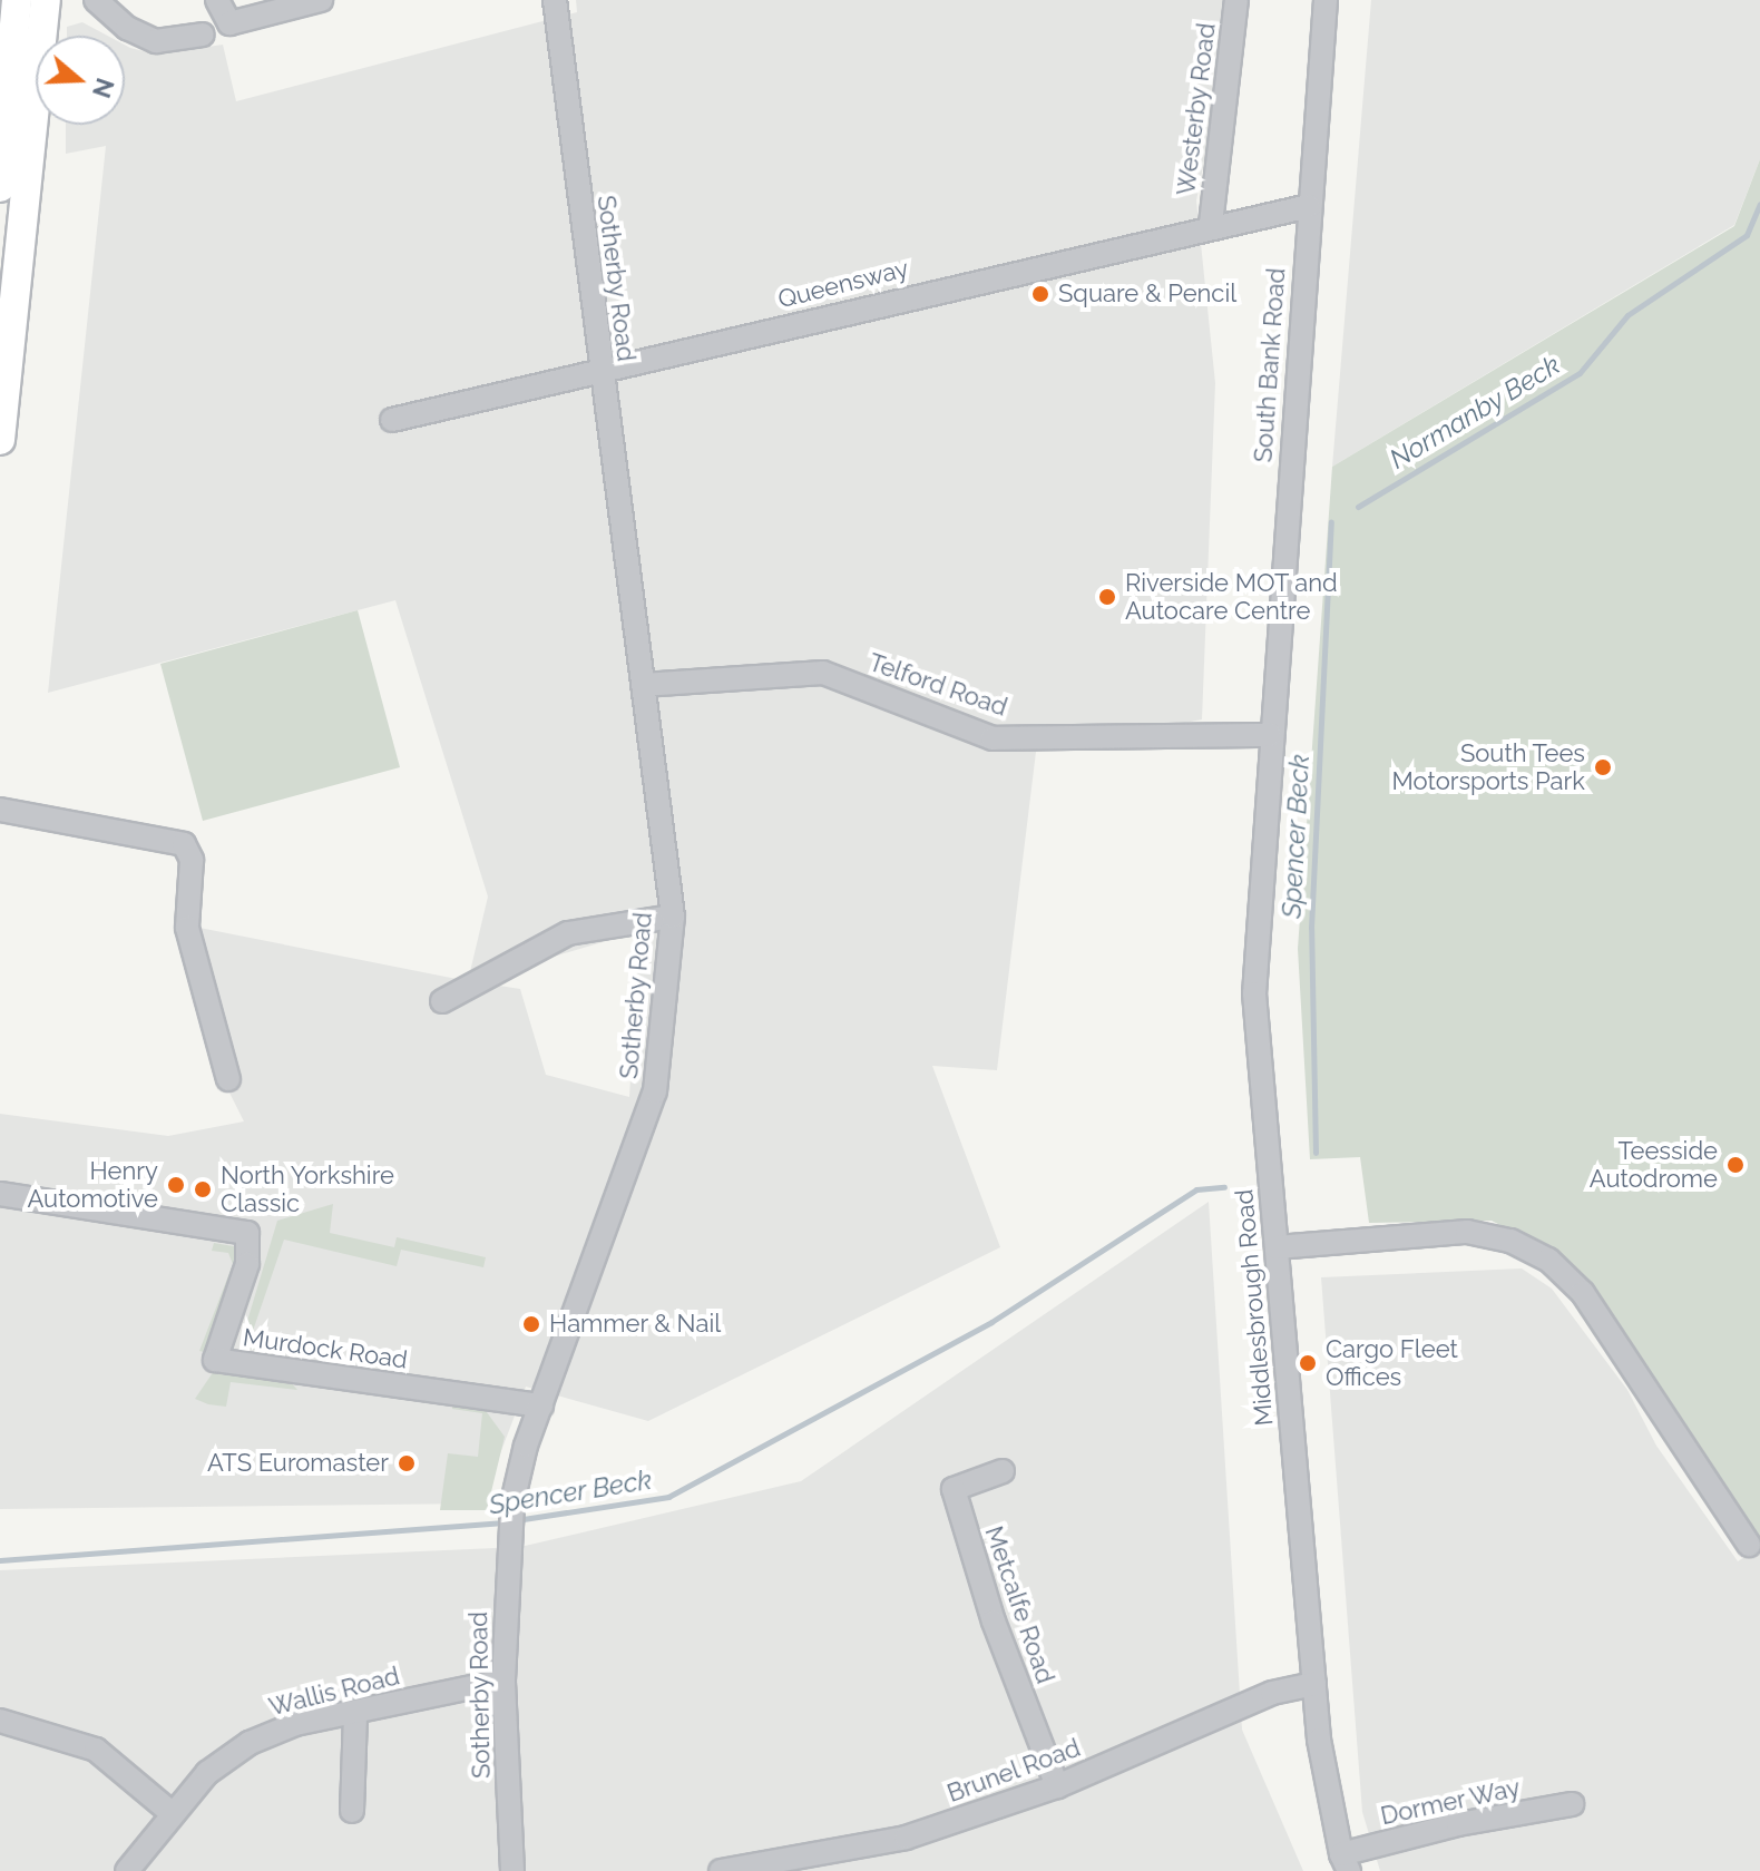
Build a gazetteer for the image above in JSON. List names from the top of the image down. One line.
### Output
{"streets":{"street":["Westerby Road","Sotherby Road","Queensway","South Bank Road","Telford Road","Middlesbrough Road","Murdock Road","Metcalfe Road","Wallis Road","Brunel Road","Dormer Way"]},"crossings":[["Westerby Road","Queensway"],["Sotherby Road","Queensway"],["Sotherby Road","Telford Road"],["Sotherby Road","Murdock Road"],["Sotherby Road","Wallis Road"],["Queensway","South Bank Road"],["South Bank Road","Telford Road"],["South Bank Road","Middlesbrough Road"],["Telford Road","Middlesbrough Road"],["Middlesbrough Road","Brunel Road"],["Middlesbrough Road","Dormer Way"],["Metcalfe Road","Brunel Road"]],"water":["Normanby Beck","Spencer Beck"],"places":["Square & Pencil","Riverside MOT and Autocare Centre","South Tees Motorsports Park","Teesside Autodrome","Henry Automotive","North Yorkshire Classic","Hammer & Nail","Cargo Fleet Offices","ATS Euromaster"],"north":"right"}
